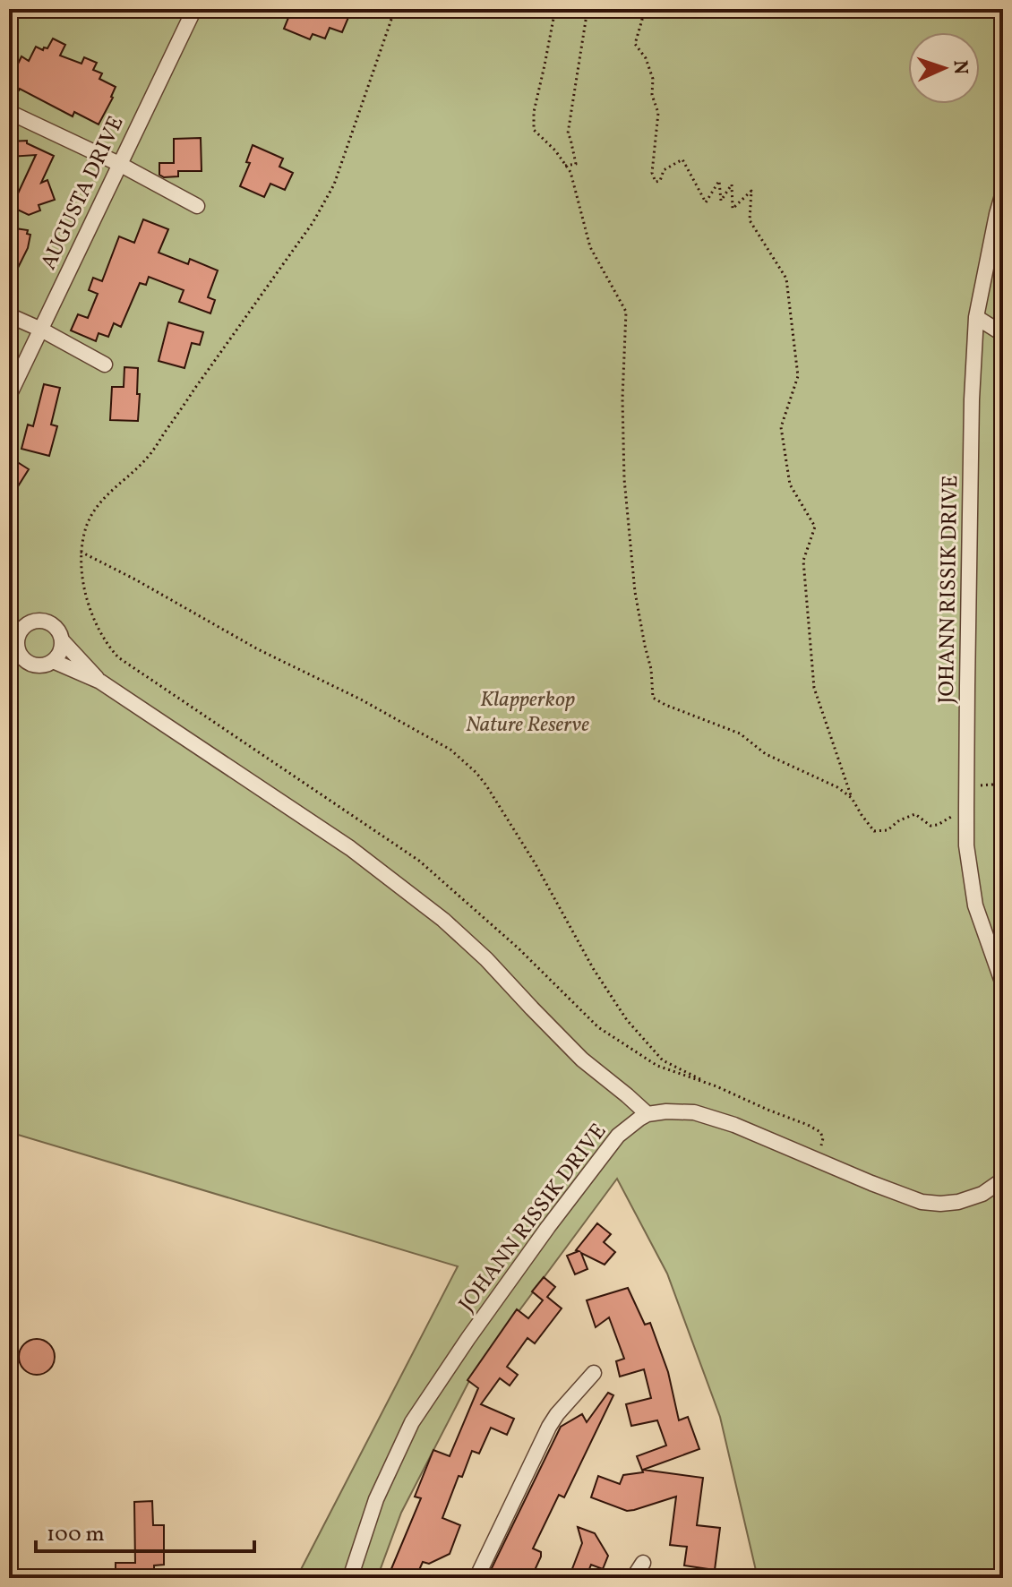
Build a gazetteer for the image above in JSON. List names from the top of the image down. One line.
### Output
{"streets":{"street":["AUGUSTA DRIVE","JOHANN RISSIK DRIVE"]},"parks":["Klapperkop Nature Reserve"],"scale_bar":"100 m","north":"right"}
